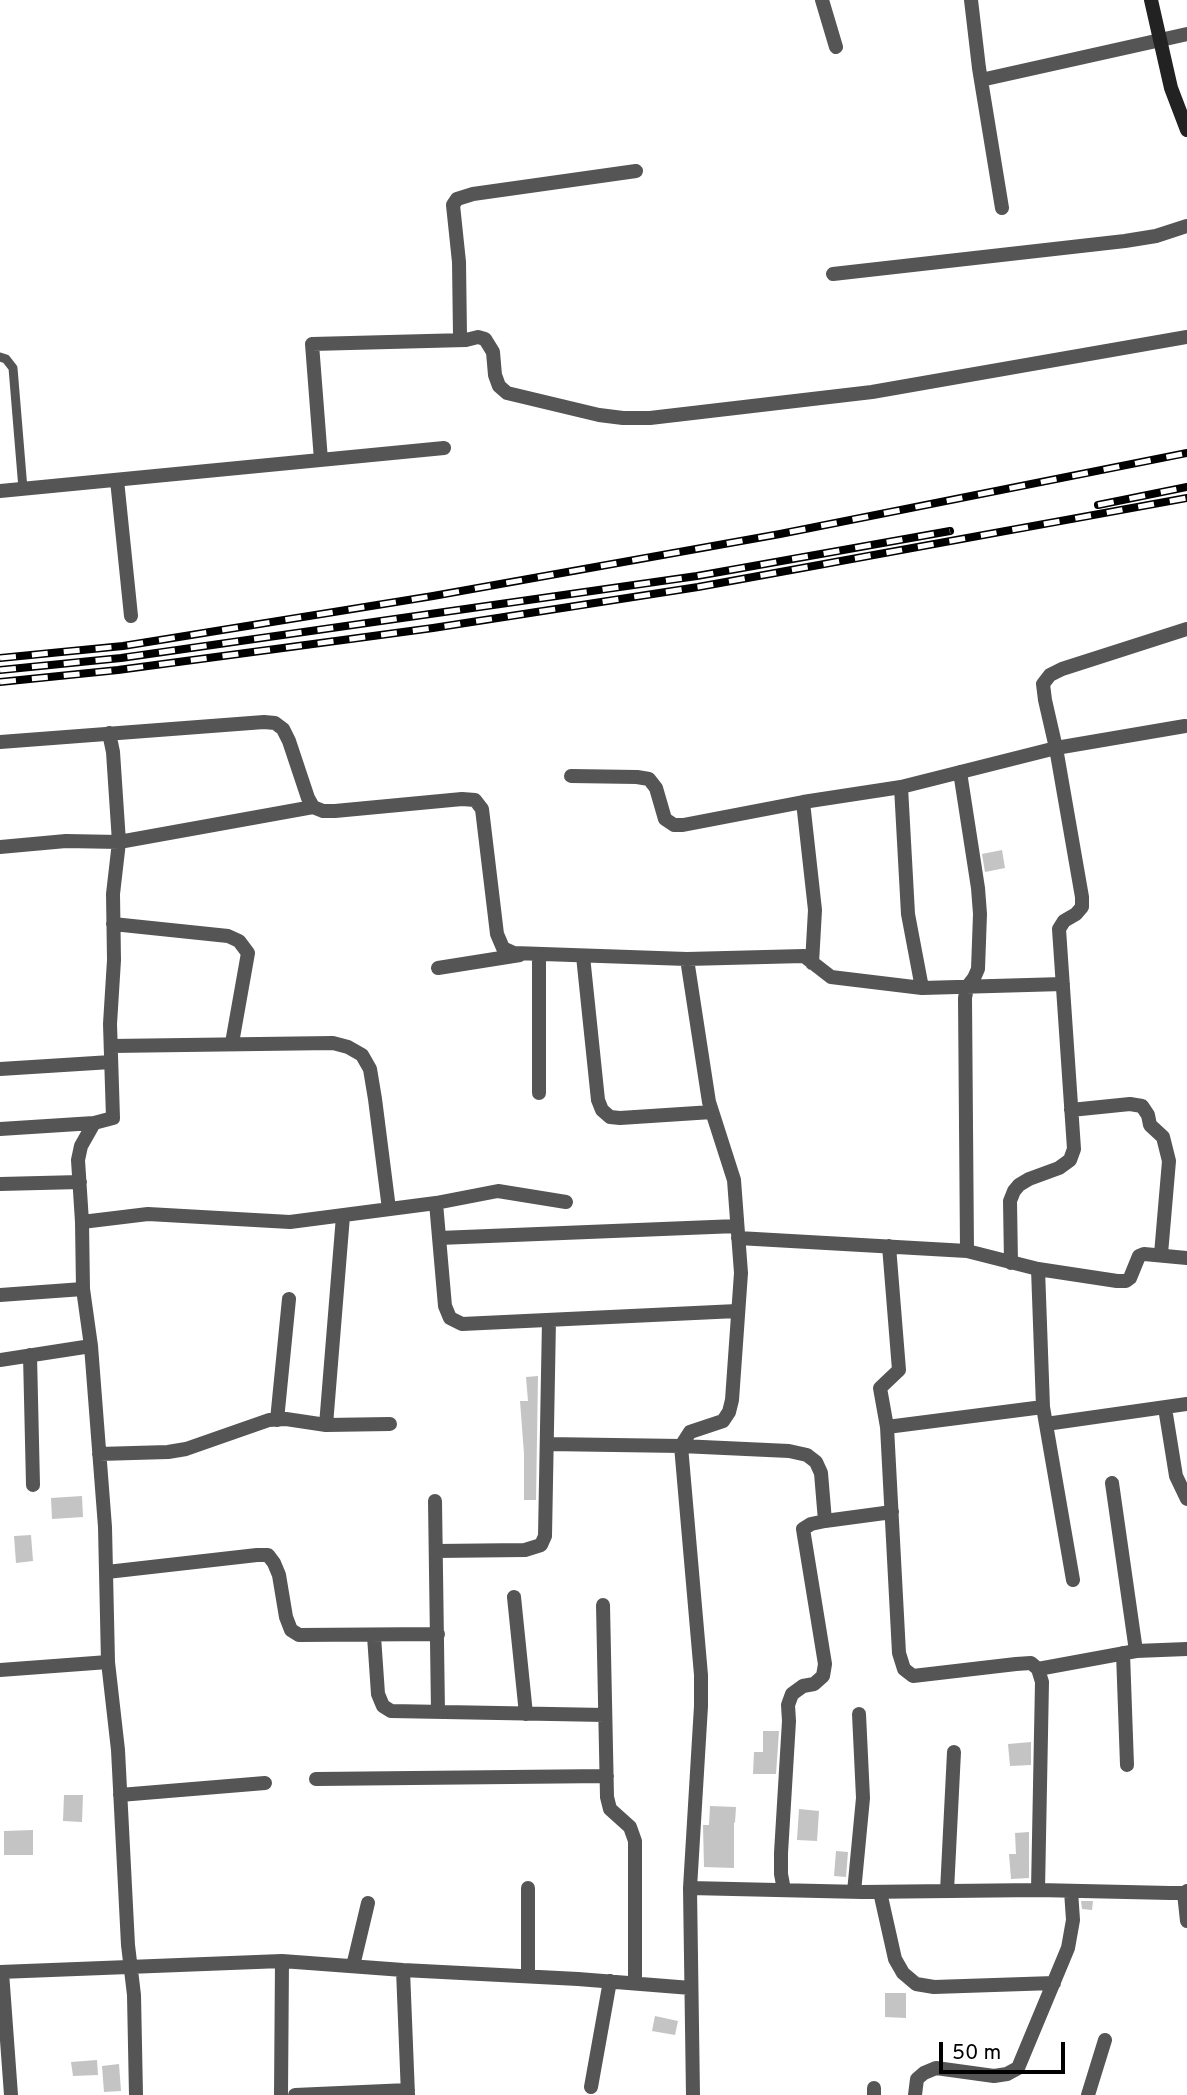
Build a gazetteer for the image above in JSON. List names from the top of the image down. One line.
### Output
{"scale_bar":"50 m"}
